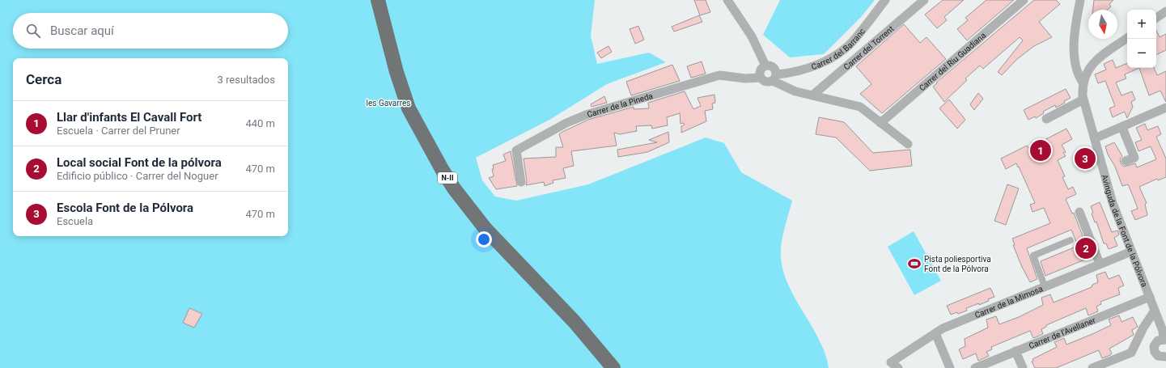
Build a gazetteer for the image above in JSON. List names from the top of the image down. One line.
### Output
{"streets":{"highway":["N-II"],"street":["Carrer del Barranc","Carrer del Torrent","Carrer del Riu Guadiana","Carrer de la Pineda","Avinguda de la Font de la Pólvora","Carrer de la Mimosa","Carrer de l'Avellaner"]},"crossings":[["Carrer del Barranc","Carrer de la Pineda"],["Avinguda de la Font de la Pólvora","Carrer de la Mimosa"],["Avinguda de la Font de la Pólvora","Carrer de l'Avellaner"]],"parks":["les Gavarres"],"places":{"sports":["Pista poliesportiva Font de la Pólvora"]},"north":"bottom","page":{"map_buttons":["+","−"],"search":"Buscar aquí","heading":["Cerca","3 resultados"],"list":[{"mark":"1","name":"Llar d'infants El Cavall Fort","note":"Escuela · Carrer del Pruner","value":"440 m"},{"mark":"2","name":"Local social Font de la pólvora","note":"Edificio público · Carrer del Noguer","value":"470 m"},{"mark":"3","name":"Escola Font de la Pólvora","note":"Escuela","value":"470 m"}],"pins":["1","3","2"]}}
